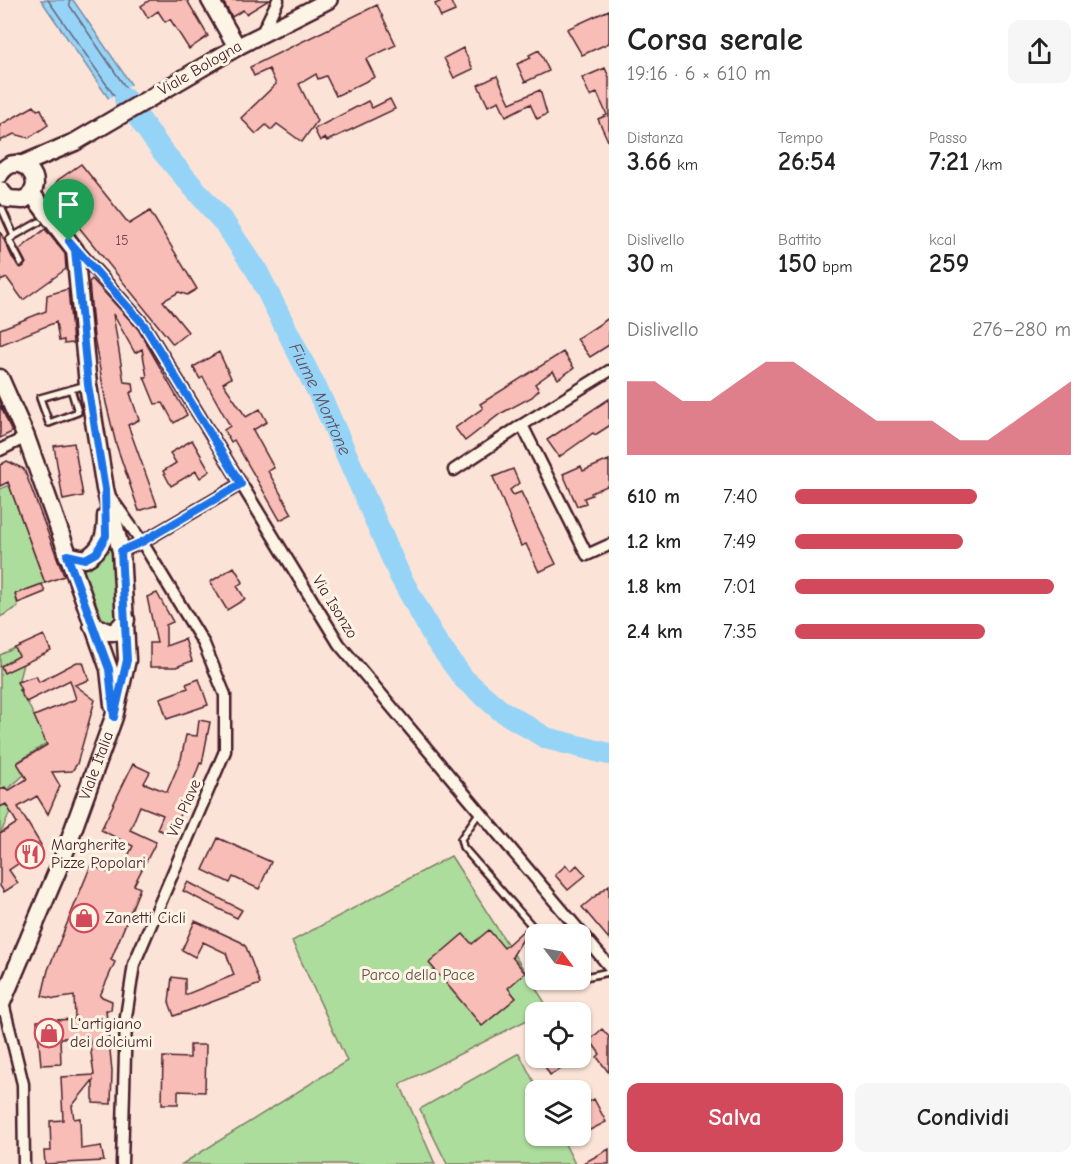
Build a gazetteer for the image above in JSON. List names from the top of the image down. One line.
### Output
{"streets":{"main road":["Viale Bologna","Viale Italia"],"street":["Via Isonzo","Via Piave"]},"crossings":[["Viale Bologna","Viale Italia"],["Via Isonzo","Viale Italia"],["Viale Italia","Via Piave"]],"water":["Fiume Montone"],"parks":["Parco della Pace"],"places":{"restaurant":["Margherite Pizze Popolari"],"shop":["Zanetti Cicli","L'artigiano dei dolciumi"]},"house_numbers":["15"],"north":"bottom right","page":{"heading":["Corsa serale","19:16 · 6 × 610 m"],"stats":[["Distanza","3.66 km"],["Tempo","26:54"],["Passo","7:21 /km"],["Dislivello","30 m"],["Battito","150 bpm"],["kcal","259"]],"chart":["Dislivello","276–280 m"],"list":[{"name":"610 m","note":"7:40"},{"name":"1.2 km","note":"7:49"},{"name":"1.8 km","note":"7:01"},{"name":"2.4 km","note":"7:35"}],"buttons":["Salva","Condividi"]}}
